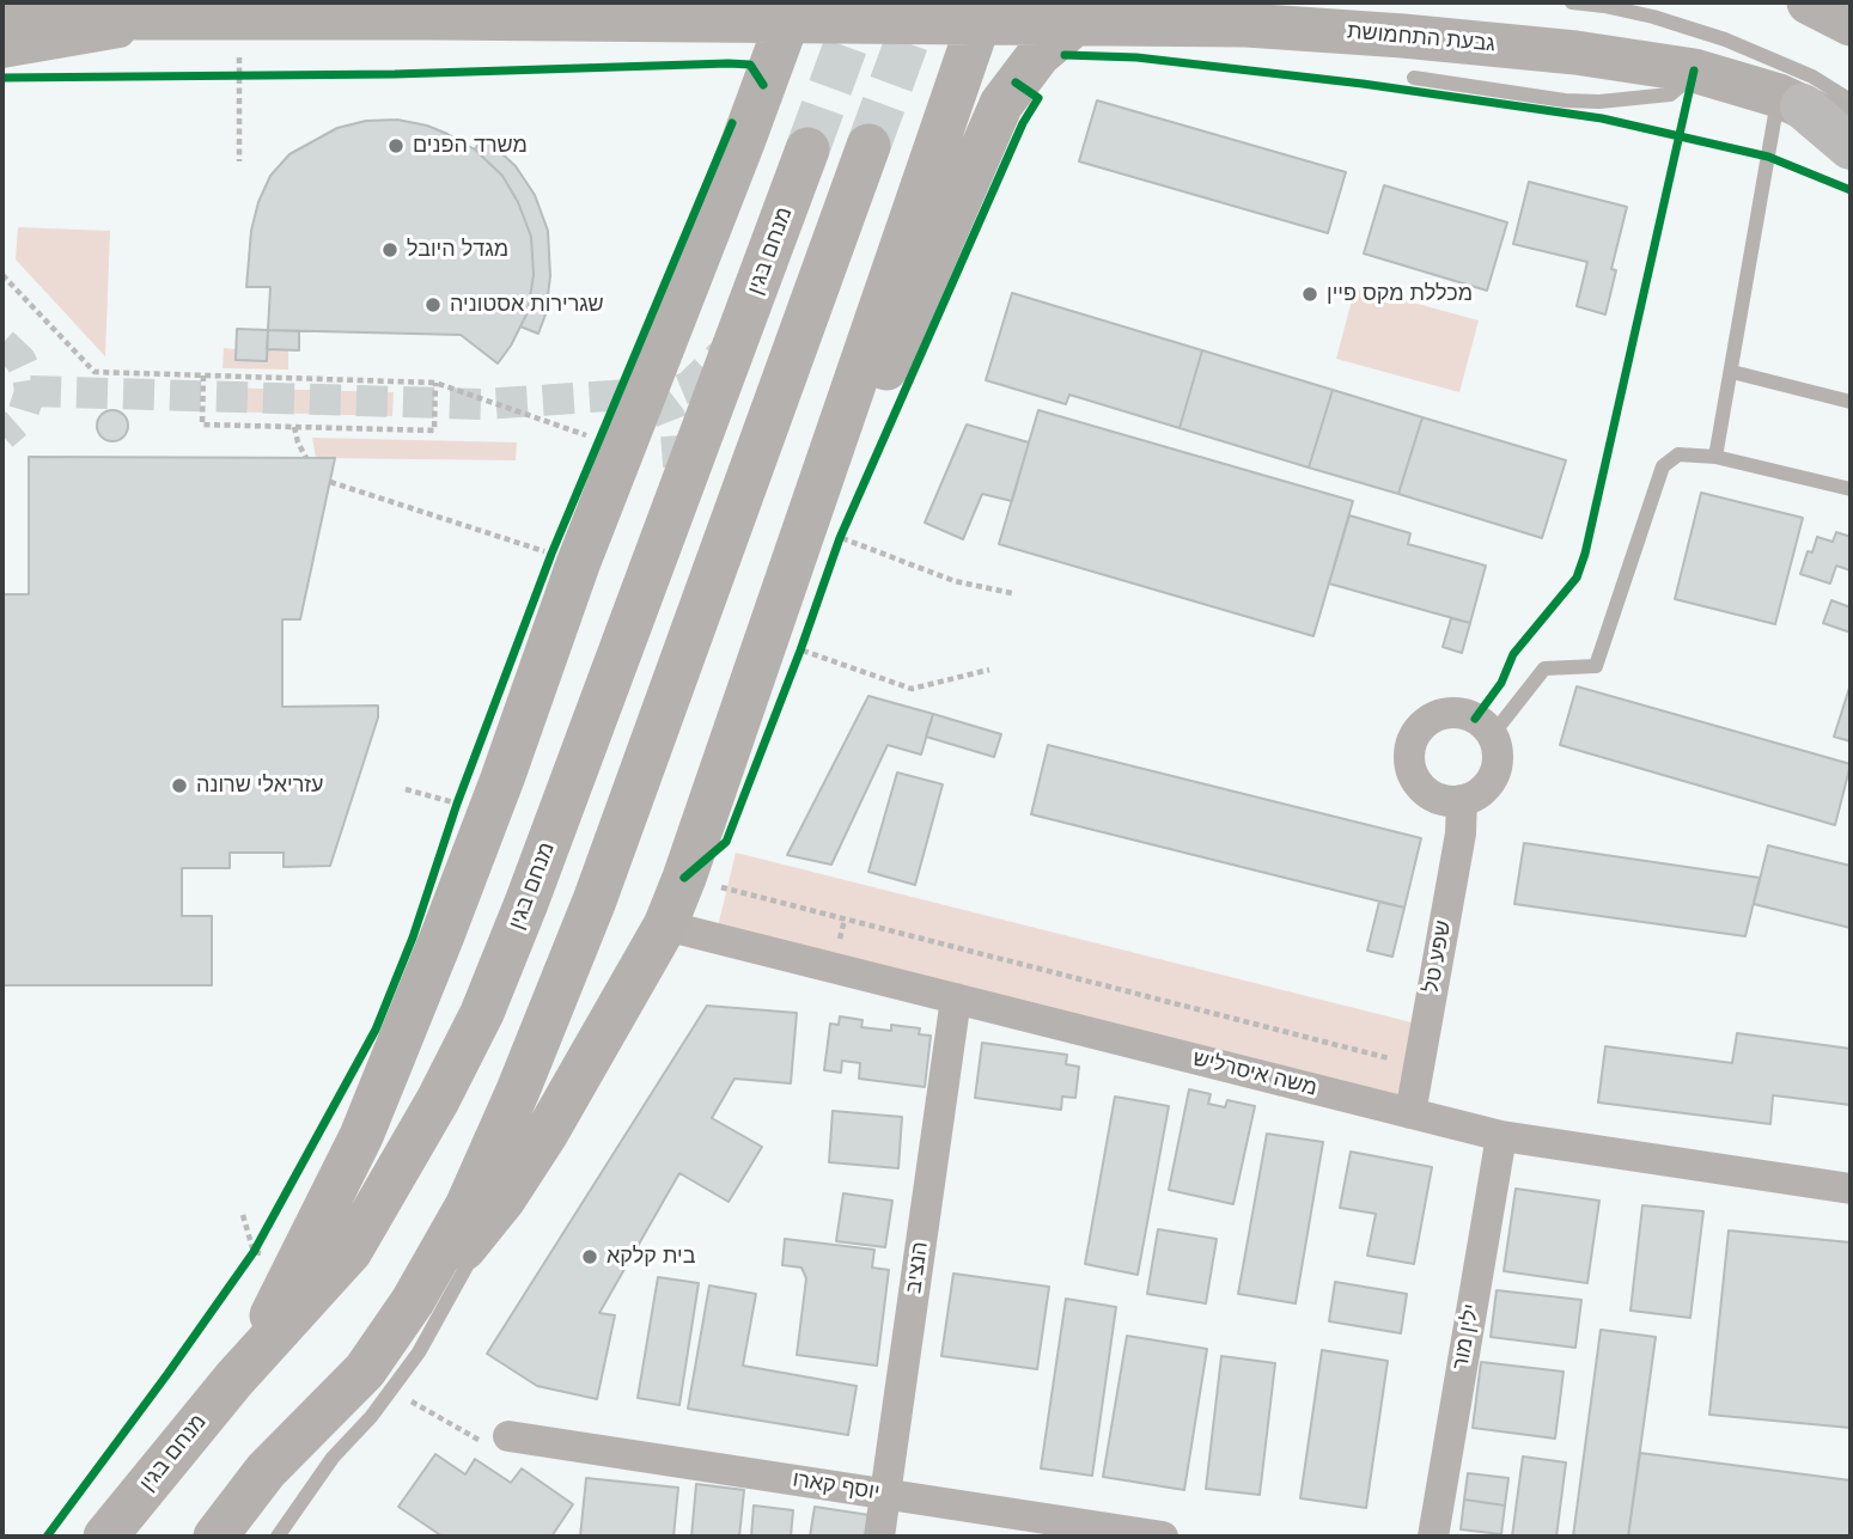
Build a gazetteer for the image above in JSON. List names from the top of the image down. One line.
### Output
{"streets":{"main road":["גבעת התחמושת","מנחם בגין"],"street":["שפע טל","משה איסרליש","הנציב","ילין מור","יוסף קארו"]},"crossings":[["שפע טל","משה איסרליש"],["משה איסרליש","הנציב"],["משה איסרליש","ילין מור"],["הנציב","יוסף קארו"]],"places":["משרד הפנים","מגדל היובל","מכללת מקס פיין","שגרירות אסטוניה","עזריאלי שרונה","בית קלקא"]}
